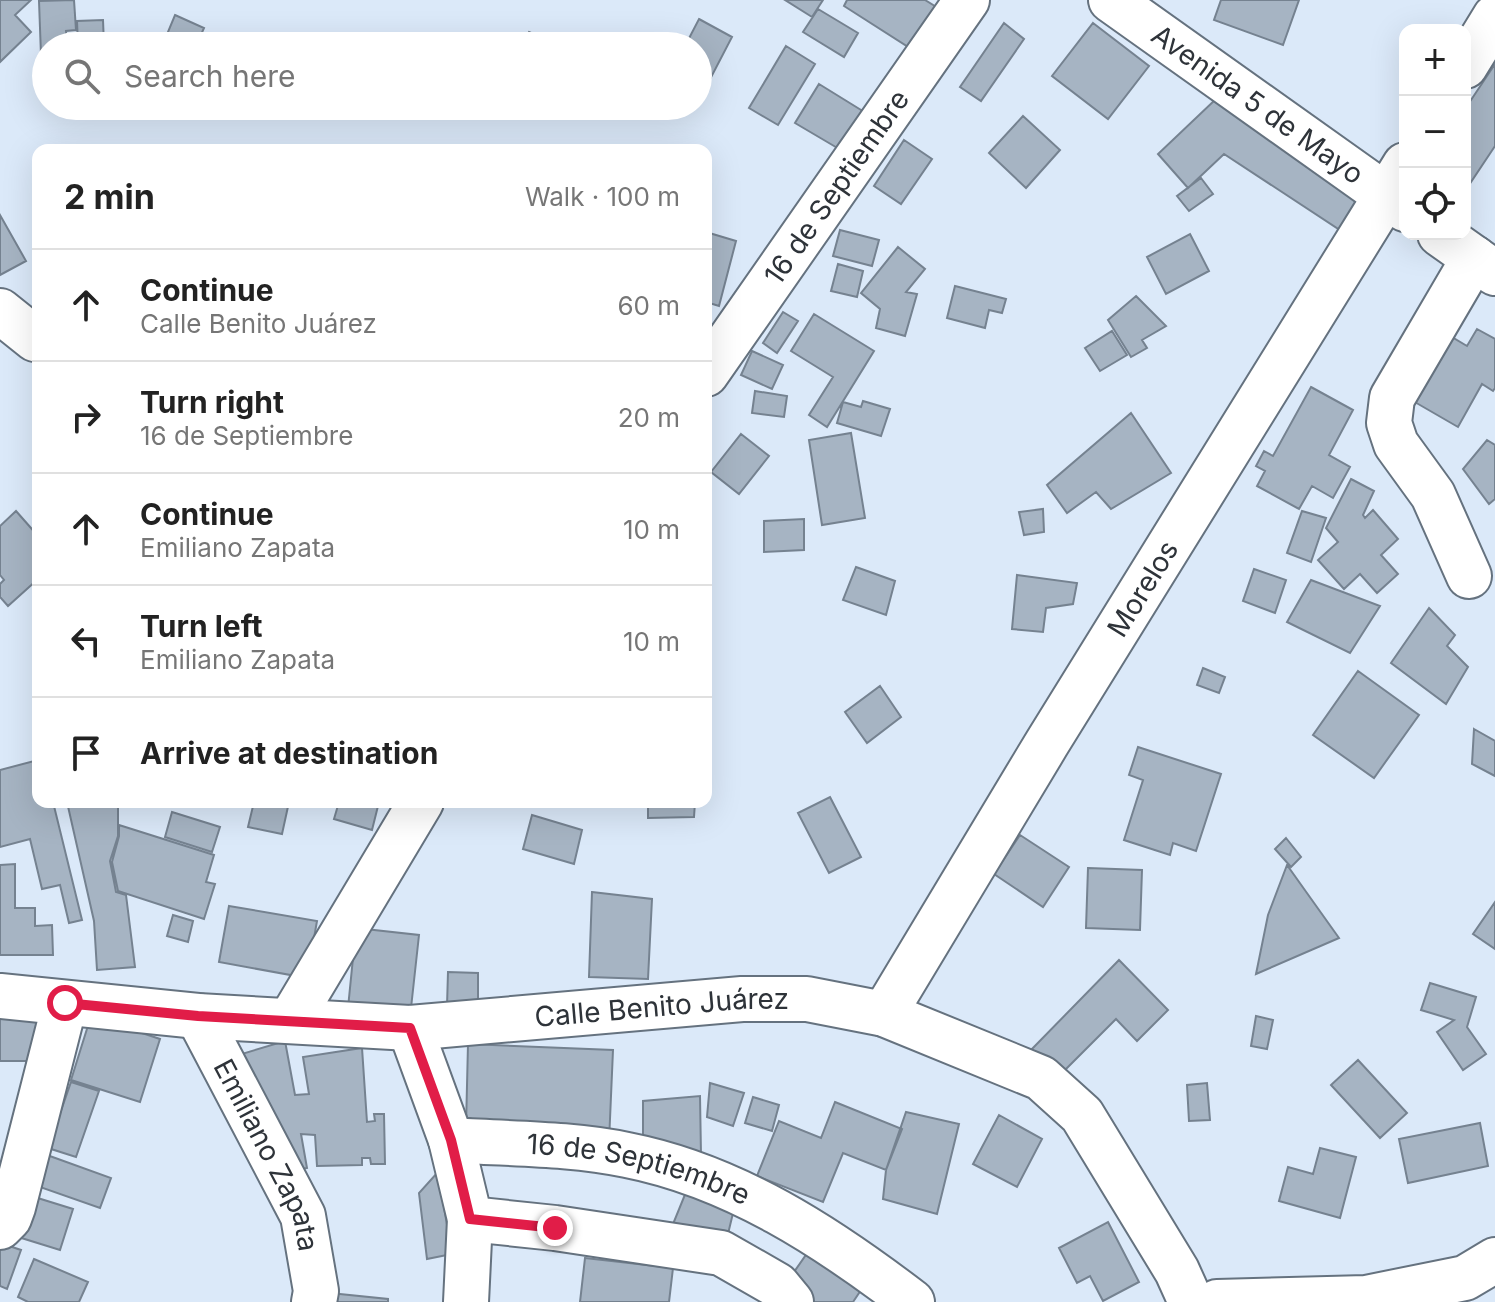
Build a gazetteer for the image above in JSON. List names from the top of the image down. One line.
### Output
{"streets":{"street":["Avenida 5 de Mayo","16 de Septiembre","Morelos","Calle Benito Juárez","Emiliano Zapata"]},"crossings":[["Avenida 5 de Mayo","Morelos"],["Morelos","Calle Benito Juárez"],["Calle Benito Juárez","Emiliano Zapata"]],"page":{"map_buttons":["+","−"],"search":"Search here","heading":["2 min","Walk · 100 m"],"list":[["Continue","Calle Benito Juárez","60 m"],["Turn right","16 de Septiembre","20 m"],["Continue","Emiliano Zapata","10 m"],["Turn left","Emiliano Zapata","10 m"],"Arrive at destination"]}}
